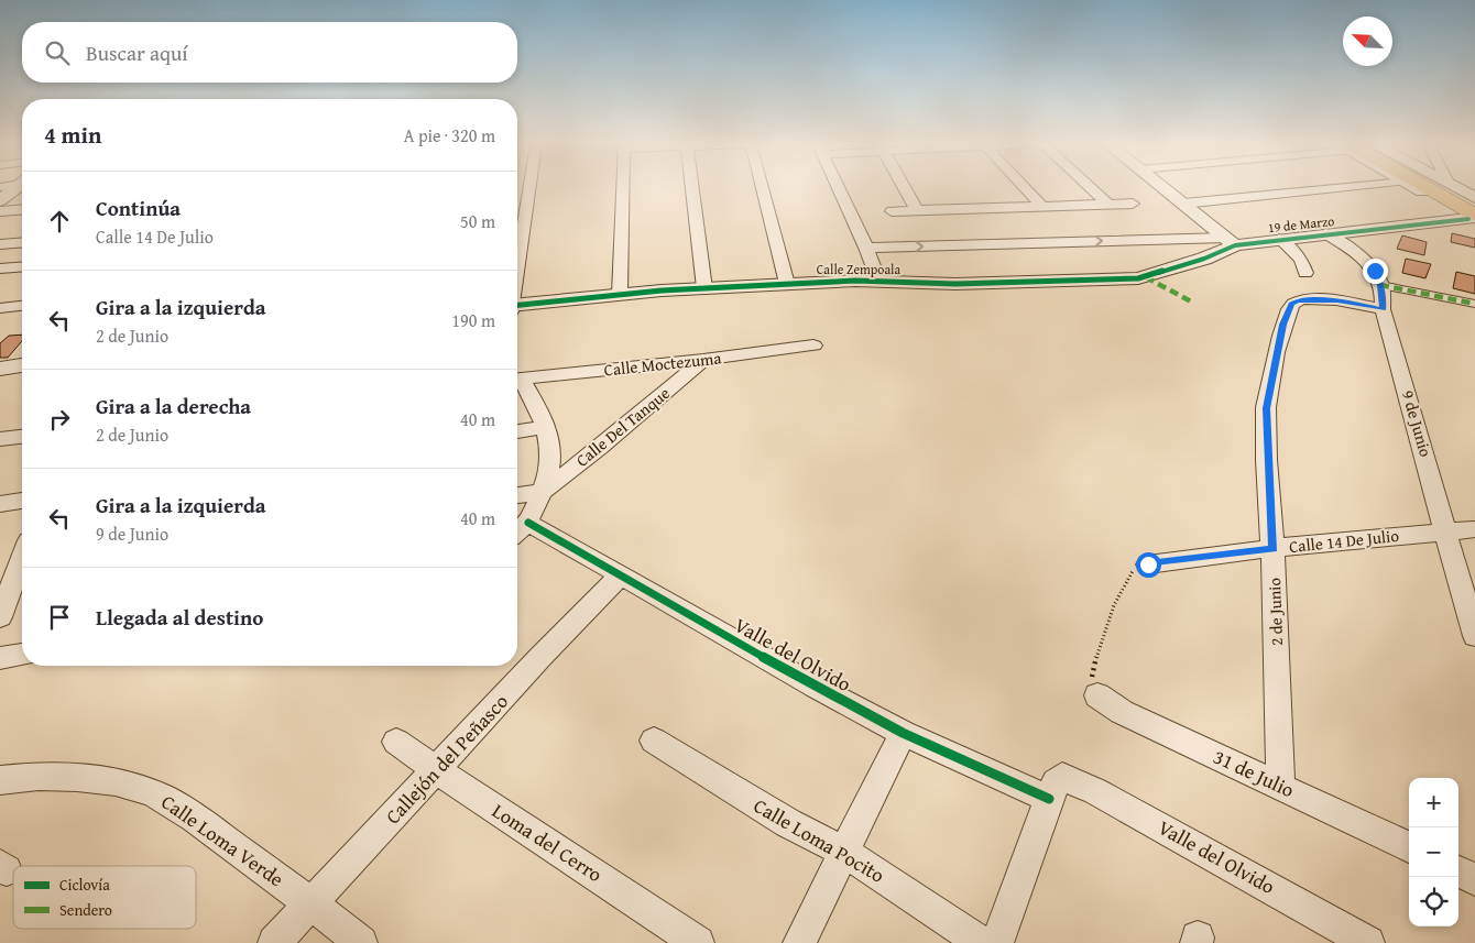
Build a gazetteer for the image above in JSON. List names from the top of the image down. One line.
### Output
{"streets":{"street":["19 de Marzo","Calle Zempoala","Calle Moctezuma","9 de Junio","Calle Del Tanque","Calle 14 De Julio","2 de Junio","Valle del Olvido","Callejón del Peñasco","31 de Julio","Calle Loma Verde","Calle Loma Pocito","Loma del Cerro"]},"crossings":[["19 de Marzo","Calle Zempoala"],["19 de Marzo","9 de Junio"],["Calle Moctezuma","Calle Del Tanque"],["9 de Junio","Calle 14 De Julio"],["9 de Junio","2 de Junio"],["Calle 14 De Julio","2 de Junio"],["2 de Junio","31 de Julio"],["Valle del Olvido","Callejón del Peñasco"],["Callejón del Peñasco","Calle Loma Verde"],["Callejón del Peñasco","Loma del Cerro"]],"legend":["Ciclovía","Sendero"],"north":"top left","page":{"search":"Buscar aquí","heading":["4 min","A pie · 320 m"],"list":[["Continúa","Calle 14 De Julio","50 m"],["Gira a la izquierda","2 de Junio","190 m"],["Gira a la derecha","2 de Junio","40 m"],["Gira a la izquierda","9 de Junio","40 m"],"Llegada al destino"],"map_buttons":["+","−"]}}
